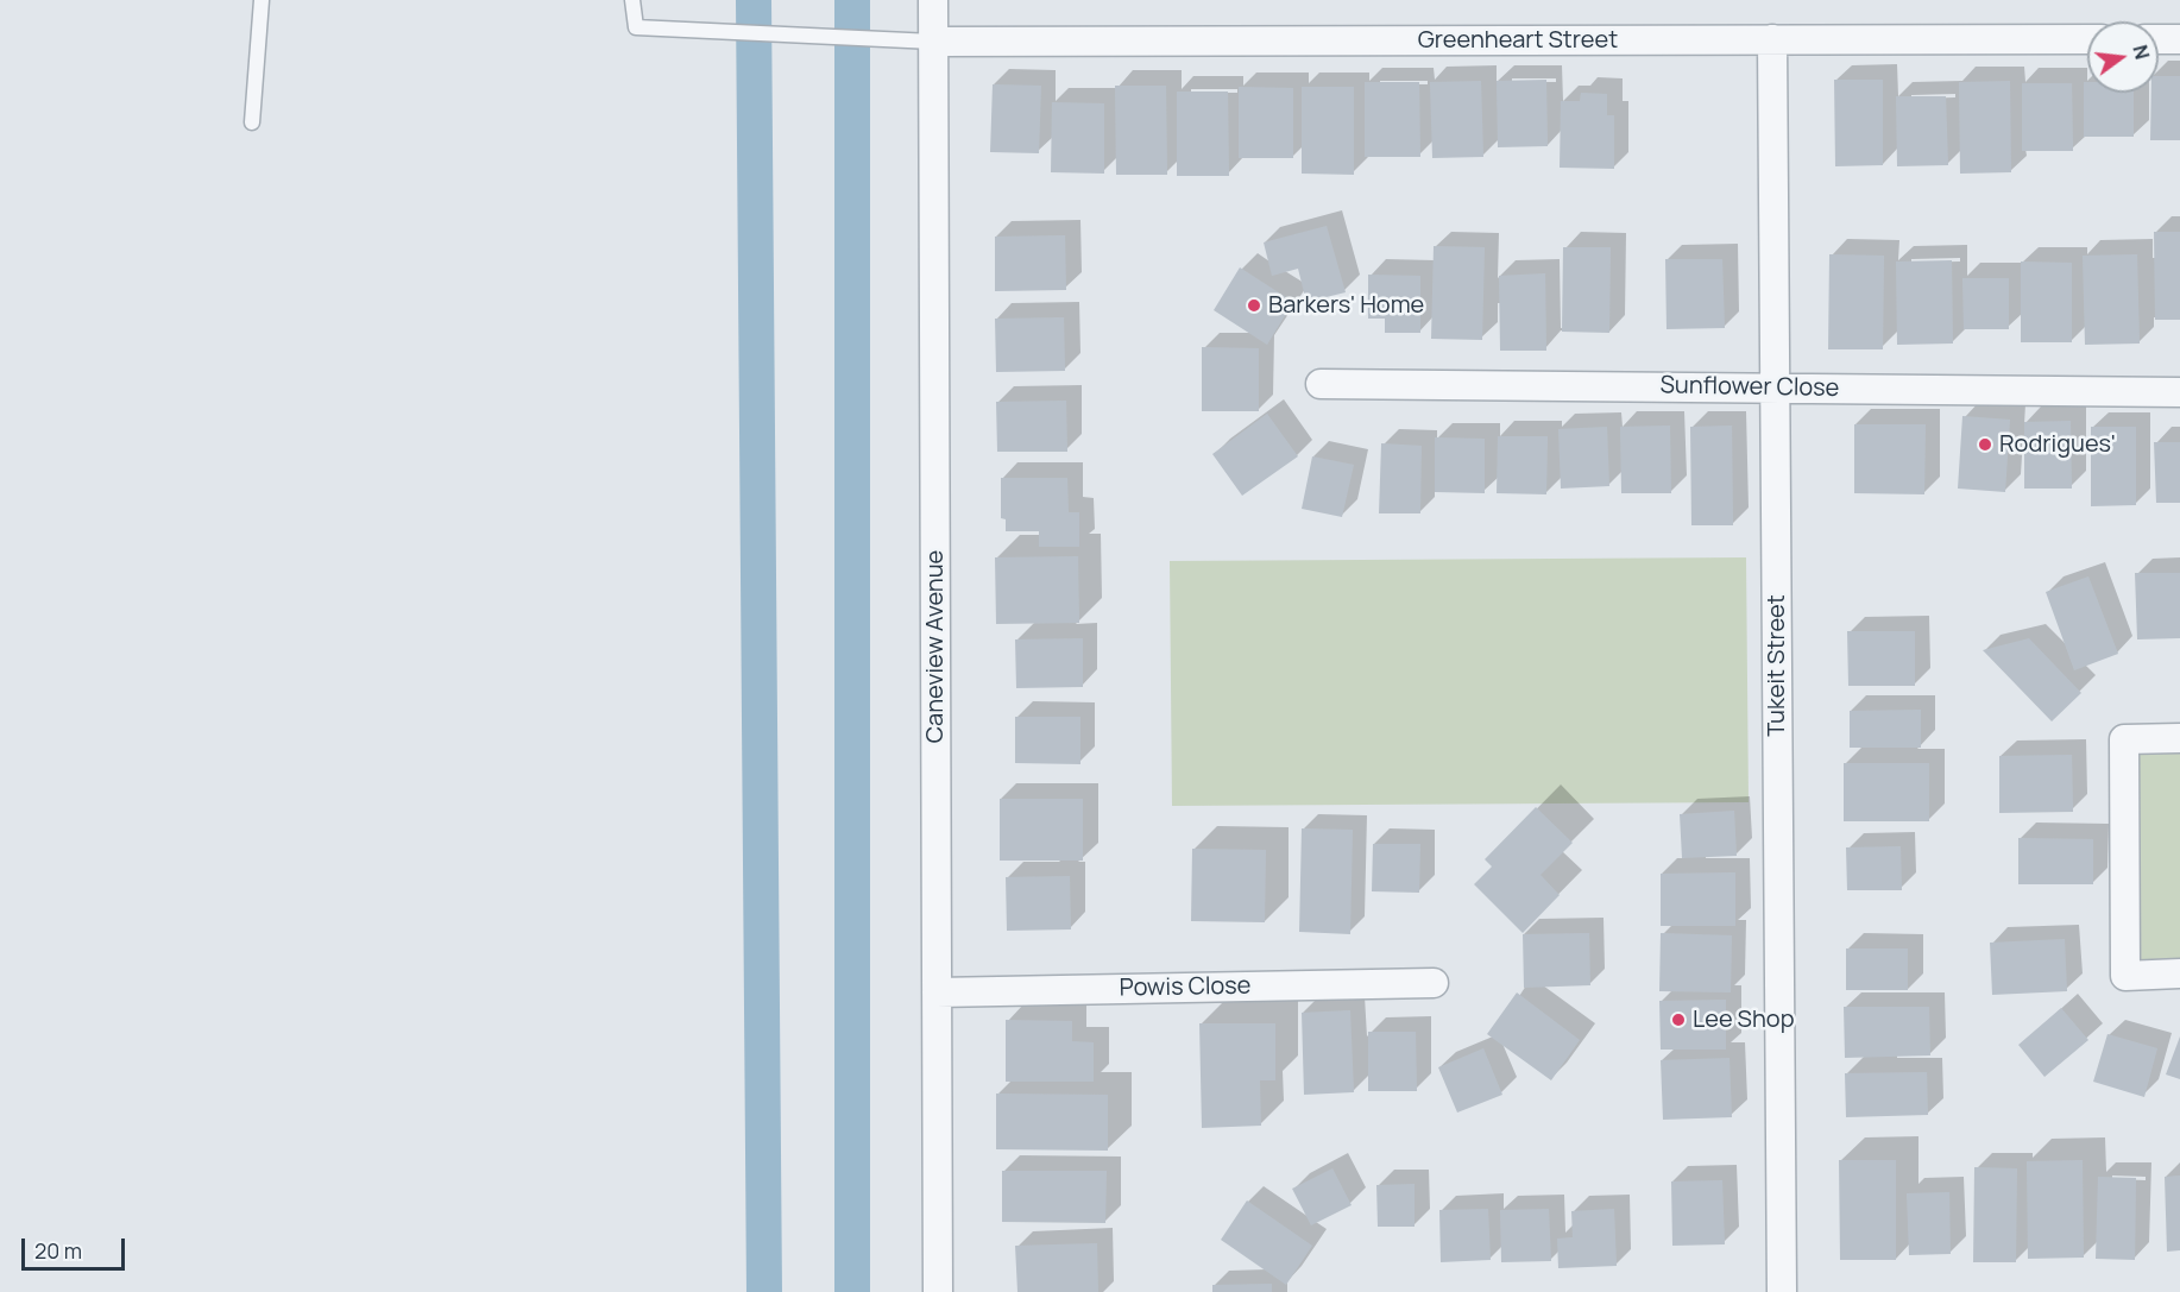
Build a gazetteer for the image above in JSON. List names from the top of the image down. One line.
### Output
{"streets":{"street":["Greenheart Street","Sunflower Close","Caneview Avenue","Tukeit Street","Powis Close"]},"crossings":[["Greenheart Street","Caneview Avenue"],["Greenheart Street","Tukeit Street"],["Sunflower Close","Tukeit Street"],["Caneview Avenue","Powis Close"]],"places":["Barkers' Home","Rodrigues'","Lee Shop"],"scale_bar":"20 m","north":"right"}
